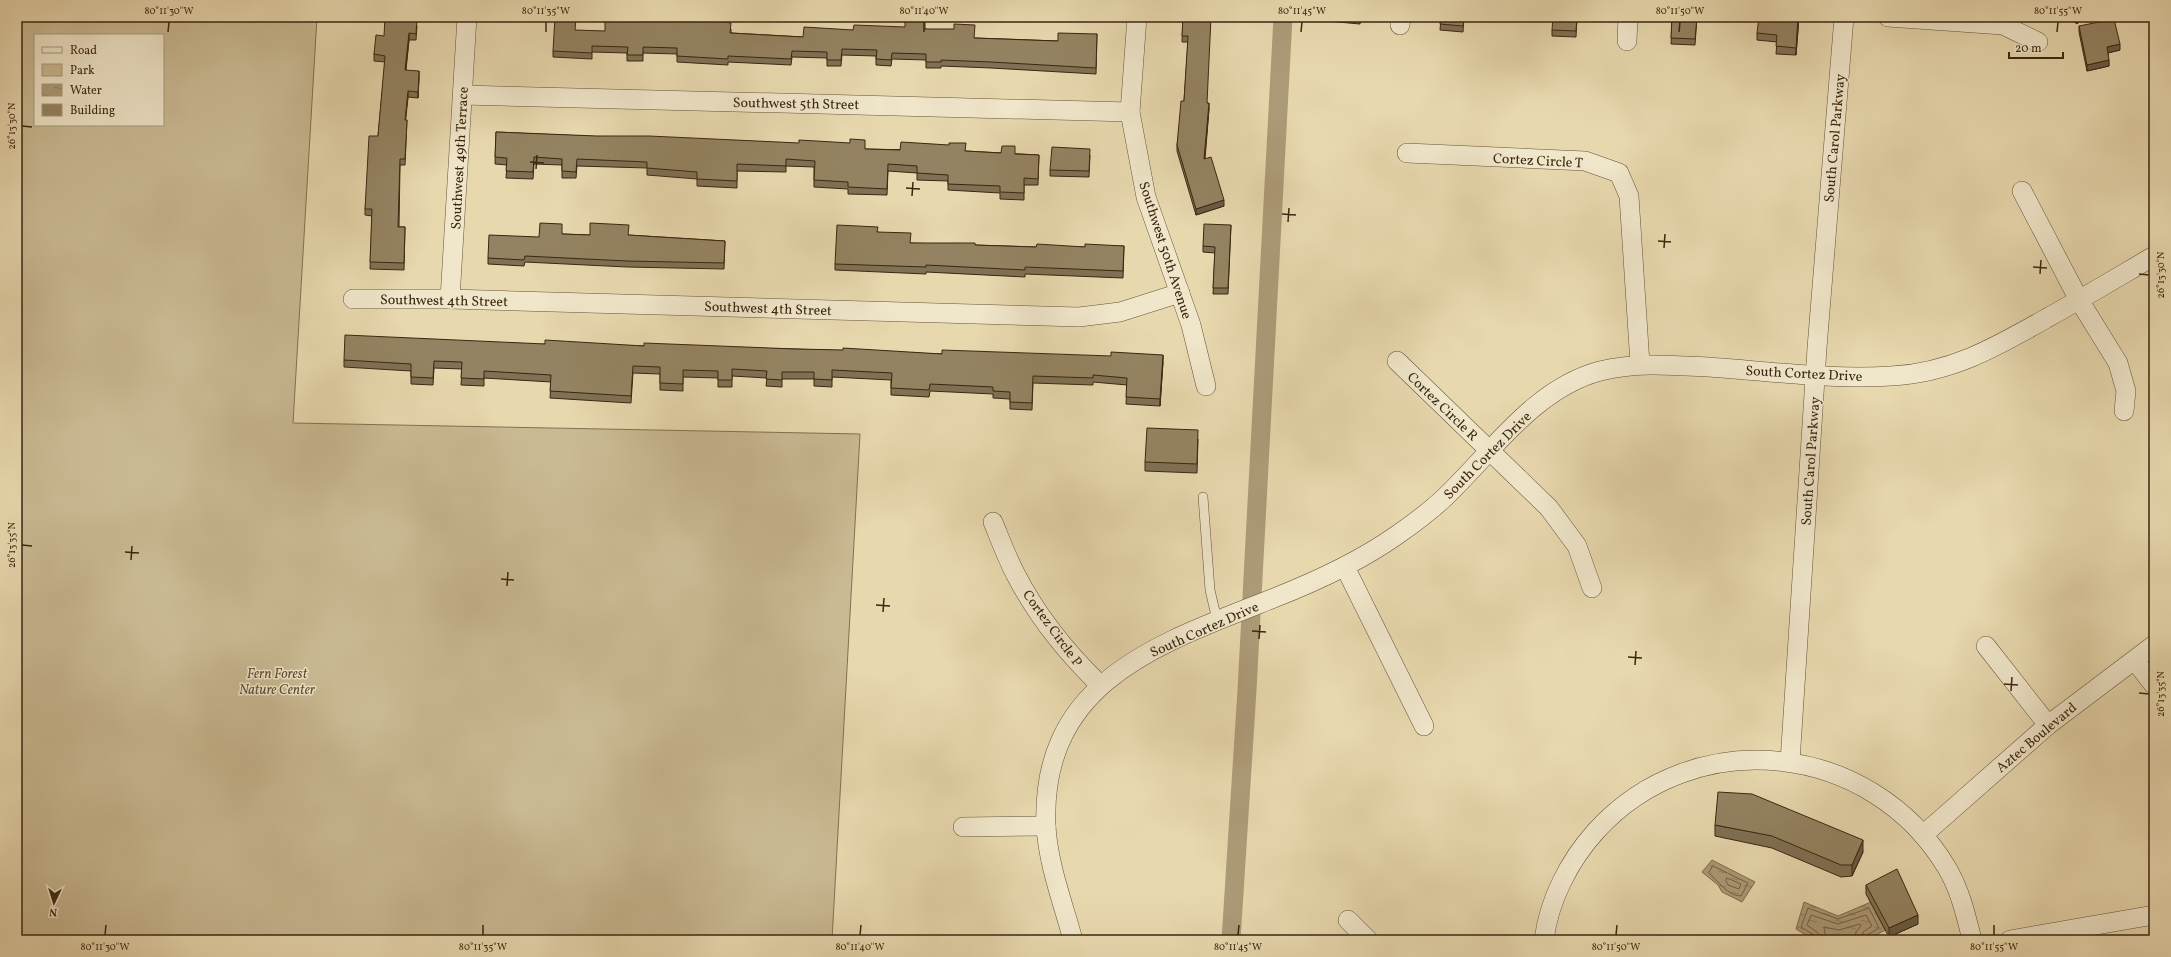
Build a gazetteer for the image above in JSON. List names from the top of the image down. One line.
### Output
{"streets":{"street":["Southwest 5th Street","South Carol Parkway","Southwest 49th Terrace","Cortez Circle T","Southwest 50th Avenue","Southwest 4th Street","South Cortez Drive","Cortez Circle R","Cortez Circle P","Aztec Boulevard"]},"crossings":[["Southwest 5th Street","Southwest 49th Terrace"],["Southwest 5th Street","Southwest 50th Avenue"],["South Carol Parkway","South Cortez Drive"],["Southwest 49th Terrace","Southwest 4th Street"],["Cortez Circle T","South Cortez Drive"],["Southwest 50th Avenue","Southwest 4th Street"],["South Cortez Drive","Cortez Circle R"],["South Cortez Drive","Cortez Circle P"]],"parks":["Fern Forest Nature Center"],"legend":["Road","Park","Water","Building"],"scale_bar":"20 m","north":"bottom","coordinates":["80°11'30\"W","80°11'35\"W","80°11'40\"W","80°11'45\"W","80°11'50\"W","80°11'55\"W","26°13'30\"N","26°13'35\"N"]}
